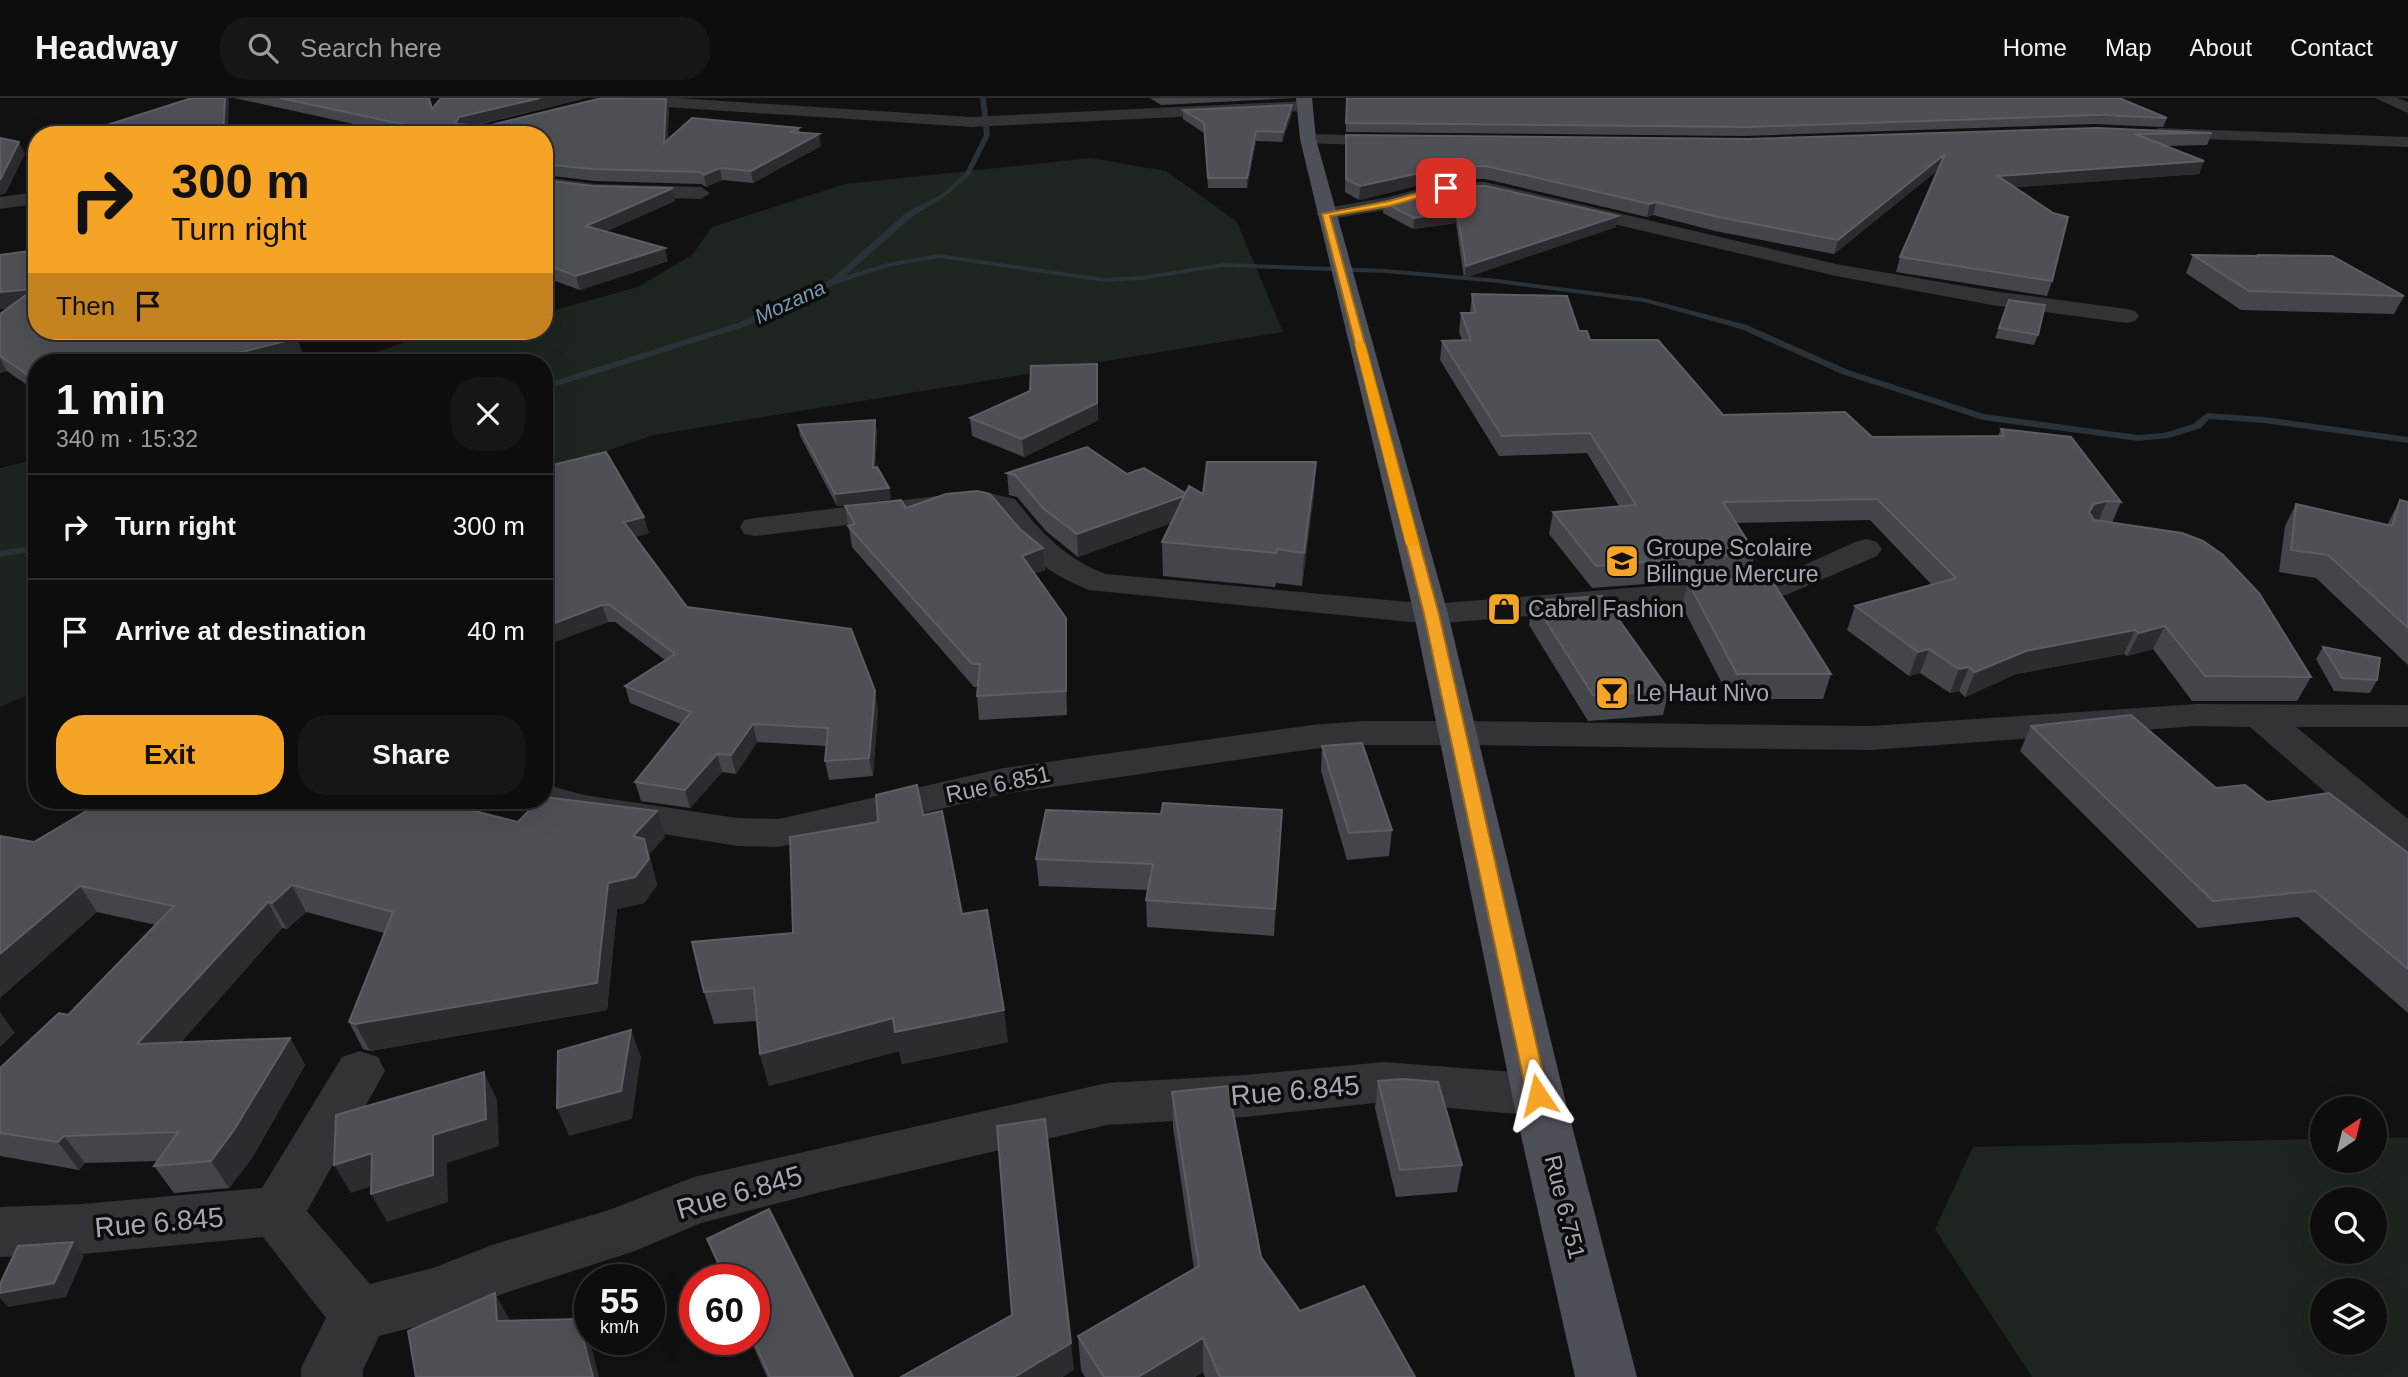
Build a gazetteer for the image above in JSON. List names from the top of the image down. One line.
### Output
{"streets":{"main road":["Rue 6.751"],"street":["Rue 6.851","Rue 6.845"]},"crossings":[["Rue 6.851","Rue 6.751"],["Rue 6.845","Rue 6.751"]],"water":["Mozana"],"places":{"school or university":["Groupe Scolaire Bilingue Mercure"],"shop":["Cabrel Fashion"],"bar":["Le Haut Nivo"]},"north":"top right","page":{"header":"Headway","search":"Search here","nav":["Home","Map","About","Contact"],"turn":["300 m","Turn right"],"then":"Then","heading":["1 min","340 m · 15:32"],"list":[{"name":"Turn right","value":"300 m"},{"name":"Arrive at destination","value":"40 m"}],"buttons":["Exit","Share"],"speed":"55 km/h","limit":"60"}}
